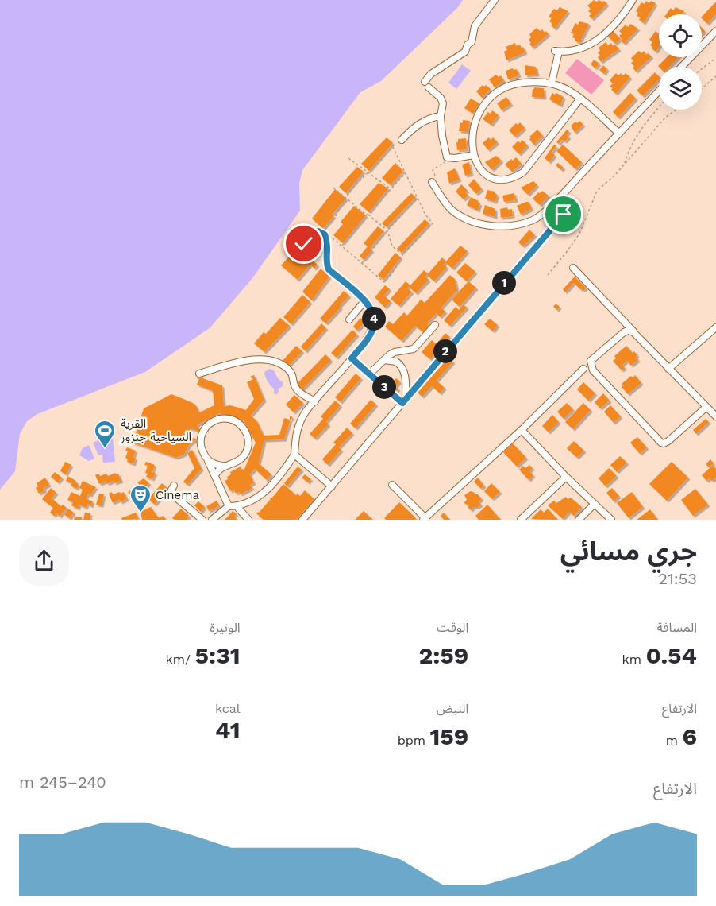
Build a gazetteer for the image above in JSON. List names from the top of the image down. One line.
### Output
{"places":{"sports":["القرية السياحية جنزور"],"theatre":["Cinema"]},"page":{"pins":["1","4","2","3"],"heading":["جري مسائي","21:53"],"stats":[["المسافة","0.54 km"],["الوقت","2:59"],["الوتيرة","5:31 /km"],["الارتفاع","6 m"],["النبض","159 bpm"],["kcal","41"]],"chart":["الارتفاع","240–245 m"]}}
